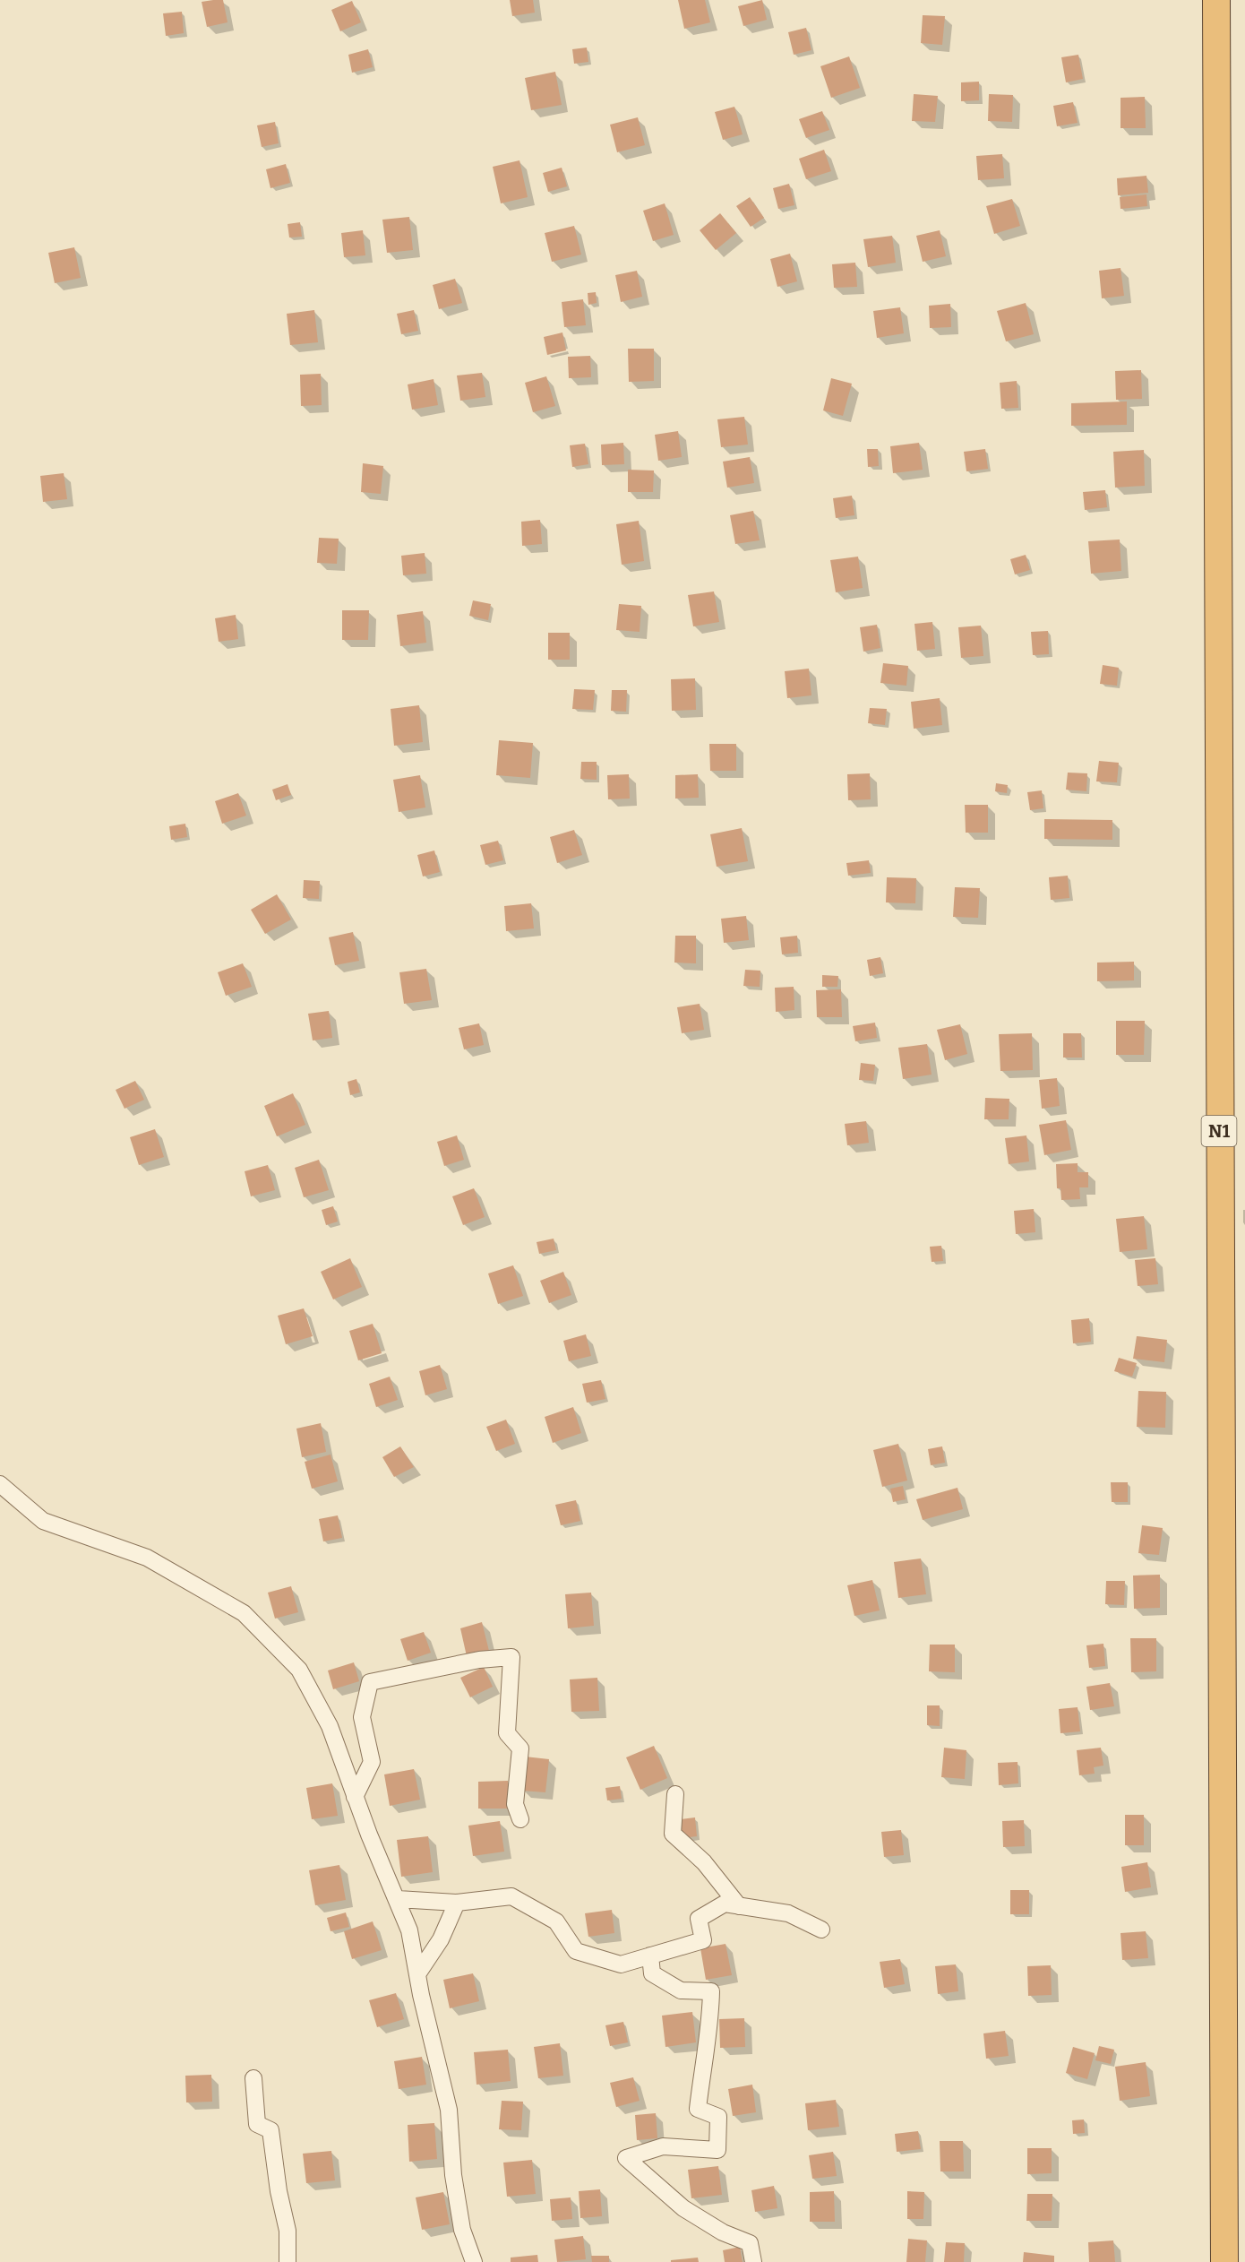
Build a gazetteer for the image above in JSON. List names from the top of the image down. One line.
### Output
{"streets":{"highway":["N1"]}}
